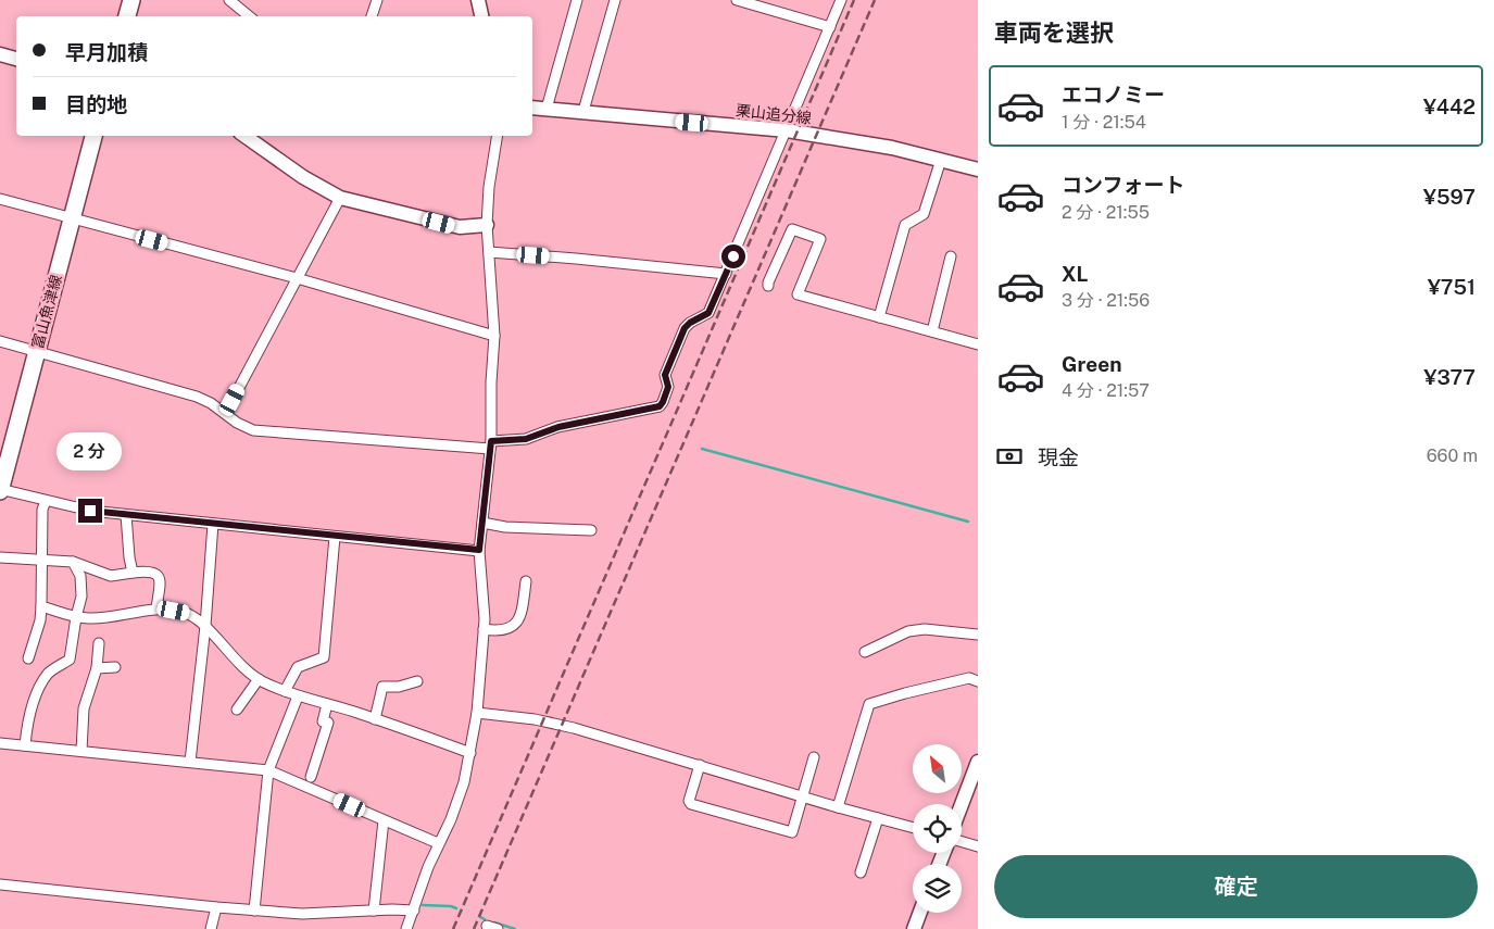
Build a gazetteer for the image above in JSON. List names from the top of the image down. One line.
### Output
{"streets":{"main road":["栗山追分線","富山魚津線"]},"north":"top left","page":{"heading":"車両を選択","banner":["早月加積","目的地"],"list":[{"name":"エコノミー","note":"1 分 · 21:54","value":"¥442"},{"name":"コンフォート","note":"2 分 · 21:55","value":"¥597"},{"name":"XL","note":"3 分 · 21:56","value":"¥751"},{"name":"Green","note":"4 分 · 21:57","value":"¥377"}],"pay":["現金","660 m"],"bubble":"2 分","buttons":"確定"}}
